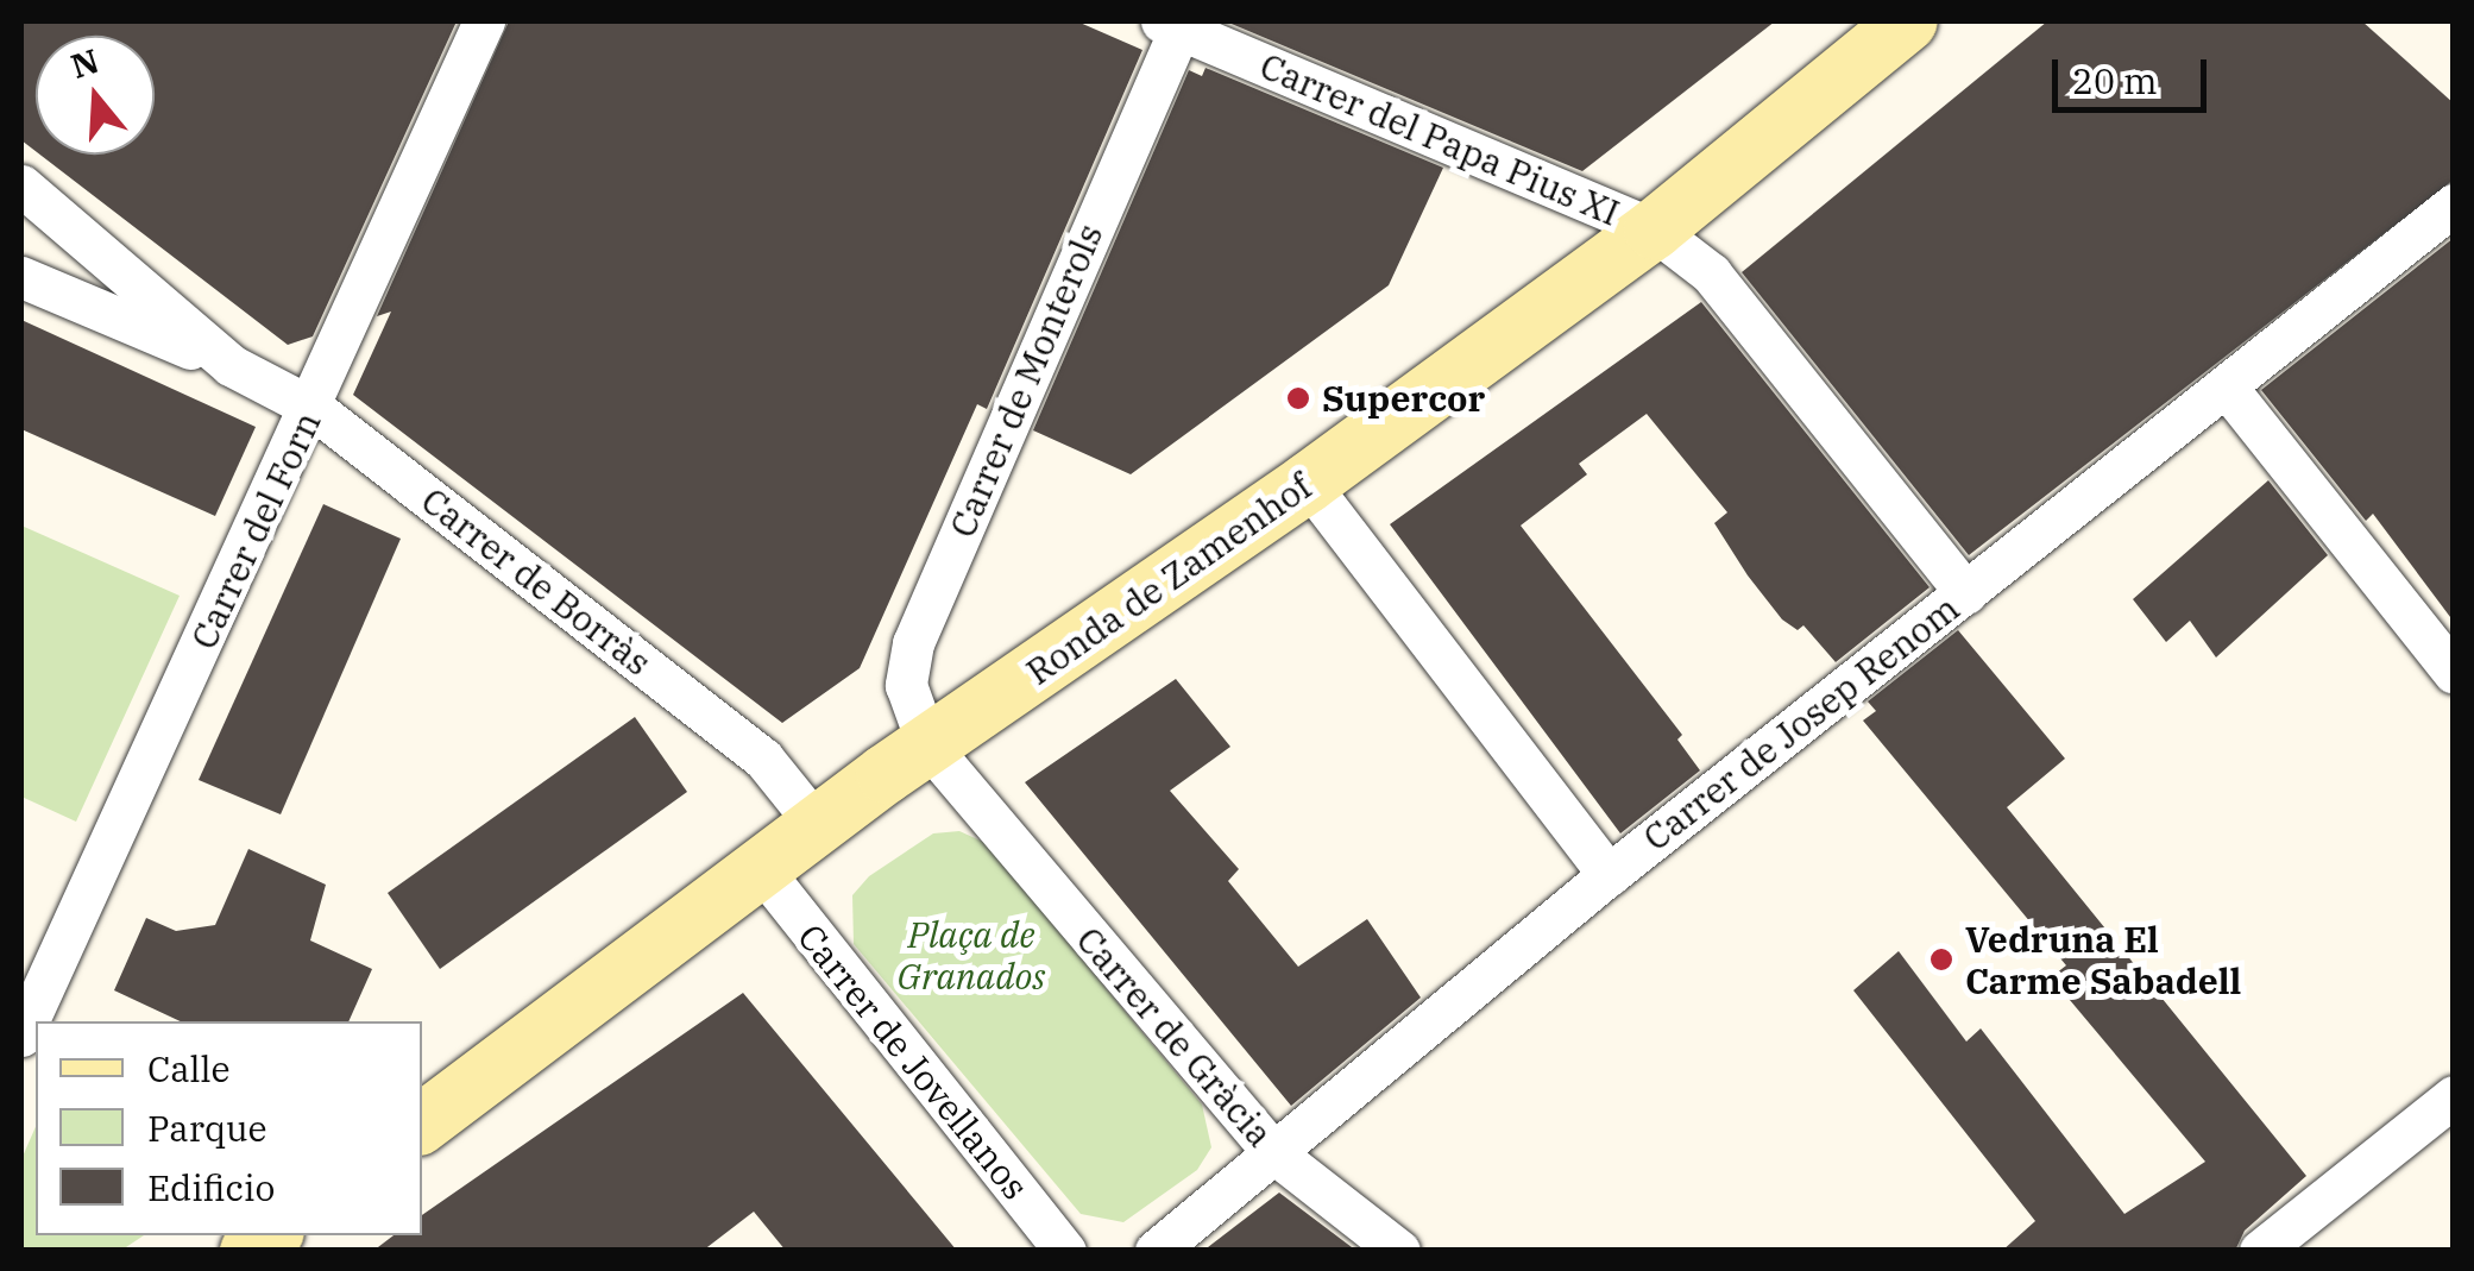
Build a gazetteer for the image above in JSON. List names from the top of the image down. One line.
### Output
{"streets":{"main road":["Ronda de Zamenhof"],"street":["Carrer del Papa Pius XI","Carrer de Monterols","Carrer del Forn","Carrer de Borràs","Carrer de Josep Renom","Carrer de Gràcia","Carrer de Jovellanos"]},"crossings":[["Carrer del Papa Pius XI","Carrer de Monterols"],["Carrer del Papa Pius XI","Ronda de Zamenhof"],["Carrer del Papa Pius XI","Carrer de Josep Renom"],["Carrer de Monterols","Ronda de Zamenhof"],["Carrer de Monterols","Carrer de Gràcia"],["Carrer del Forn","Carrer de Borràs"],["Ronda de Zamenhof","Carrer de Borràs"],["Ronda de Zamenhof","Carrer de Gràcia"],["Ronda de Zamenhof","Carrer de Jovellanos"],["Carrer de Josep Renom","Carrer de Gràcia"]],"parks":["Plaça de Granados"],"places":["Supercor","Vedruna El Carme Sabadell"],"legend":["Calle","Parque","Edificio"],"scale_bar":"20 m","north":"top"}
